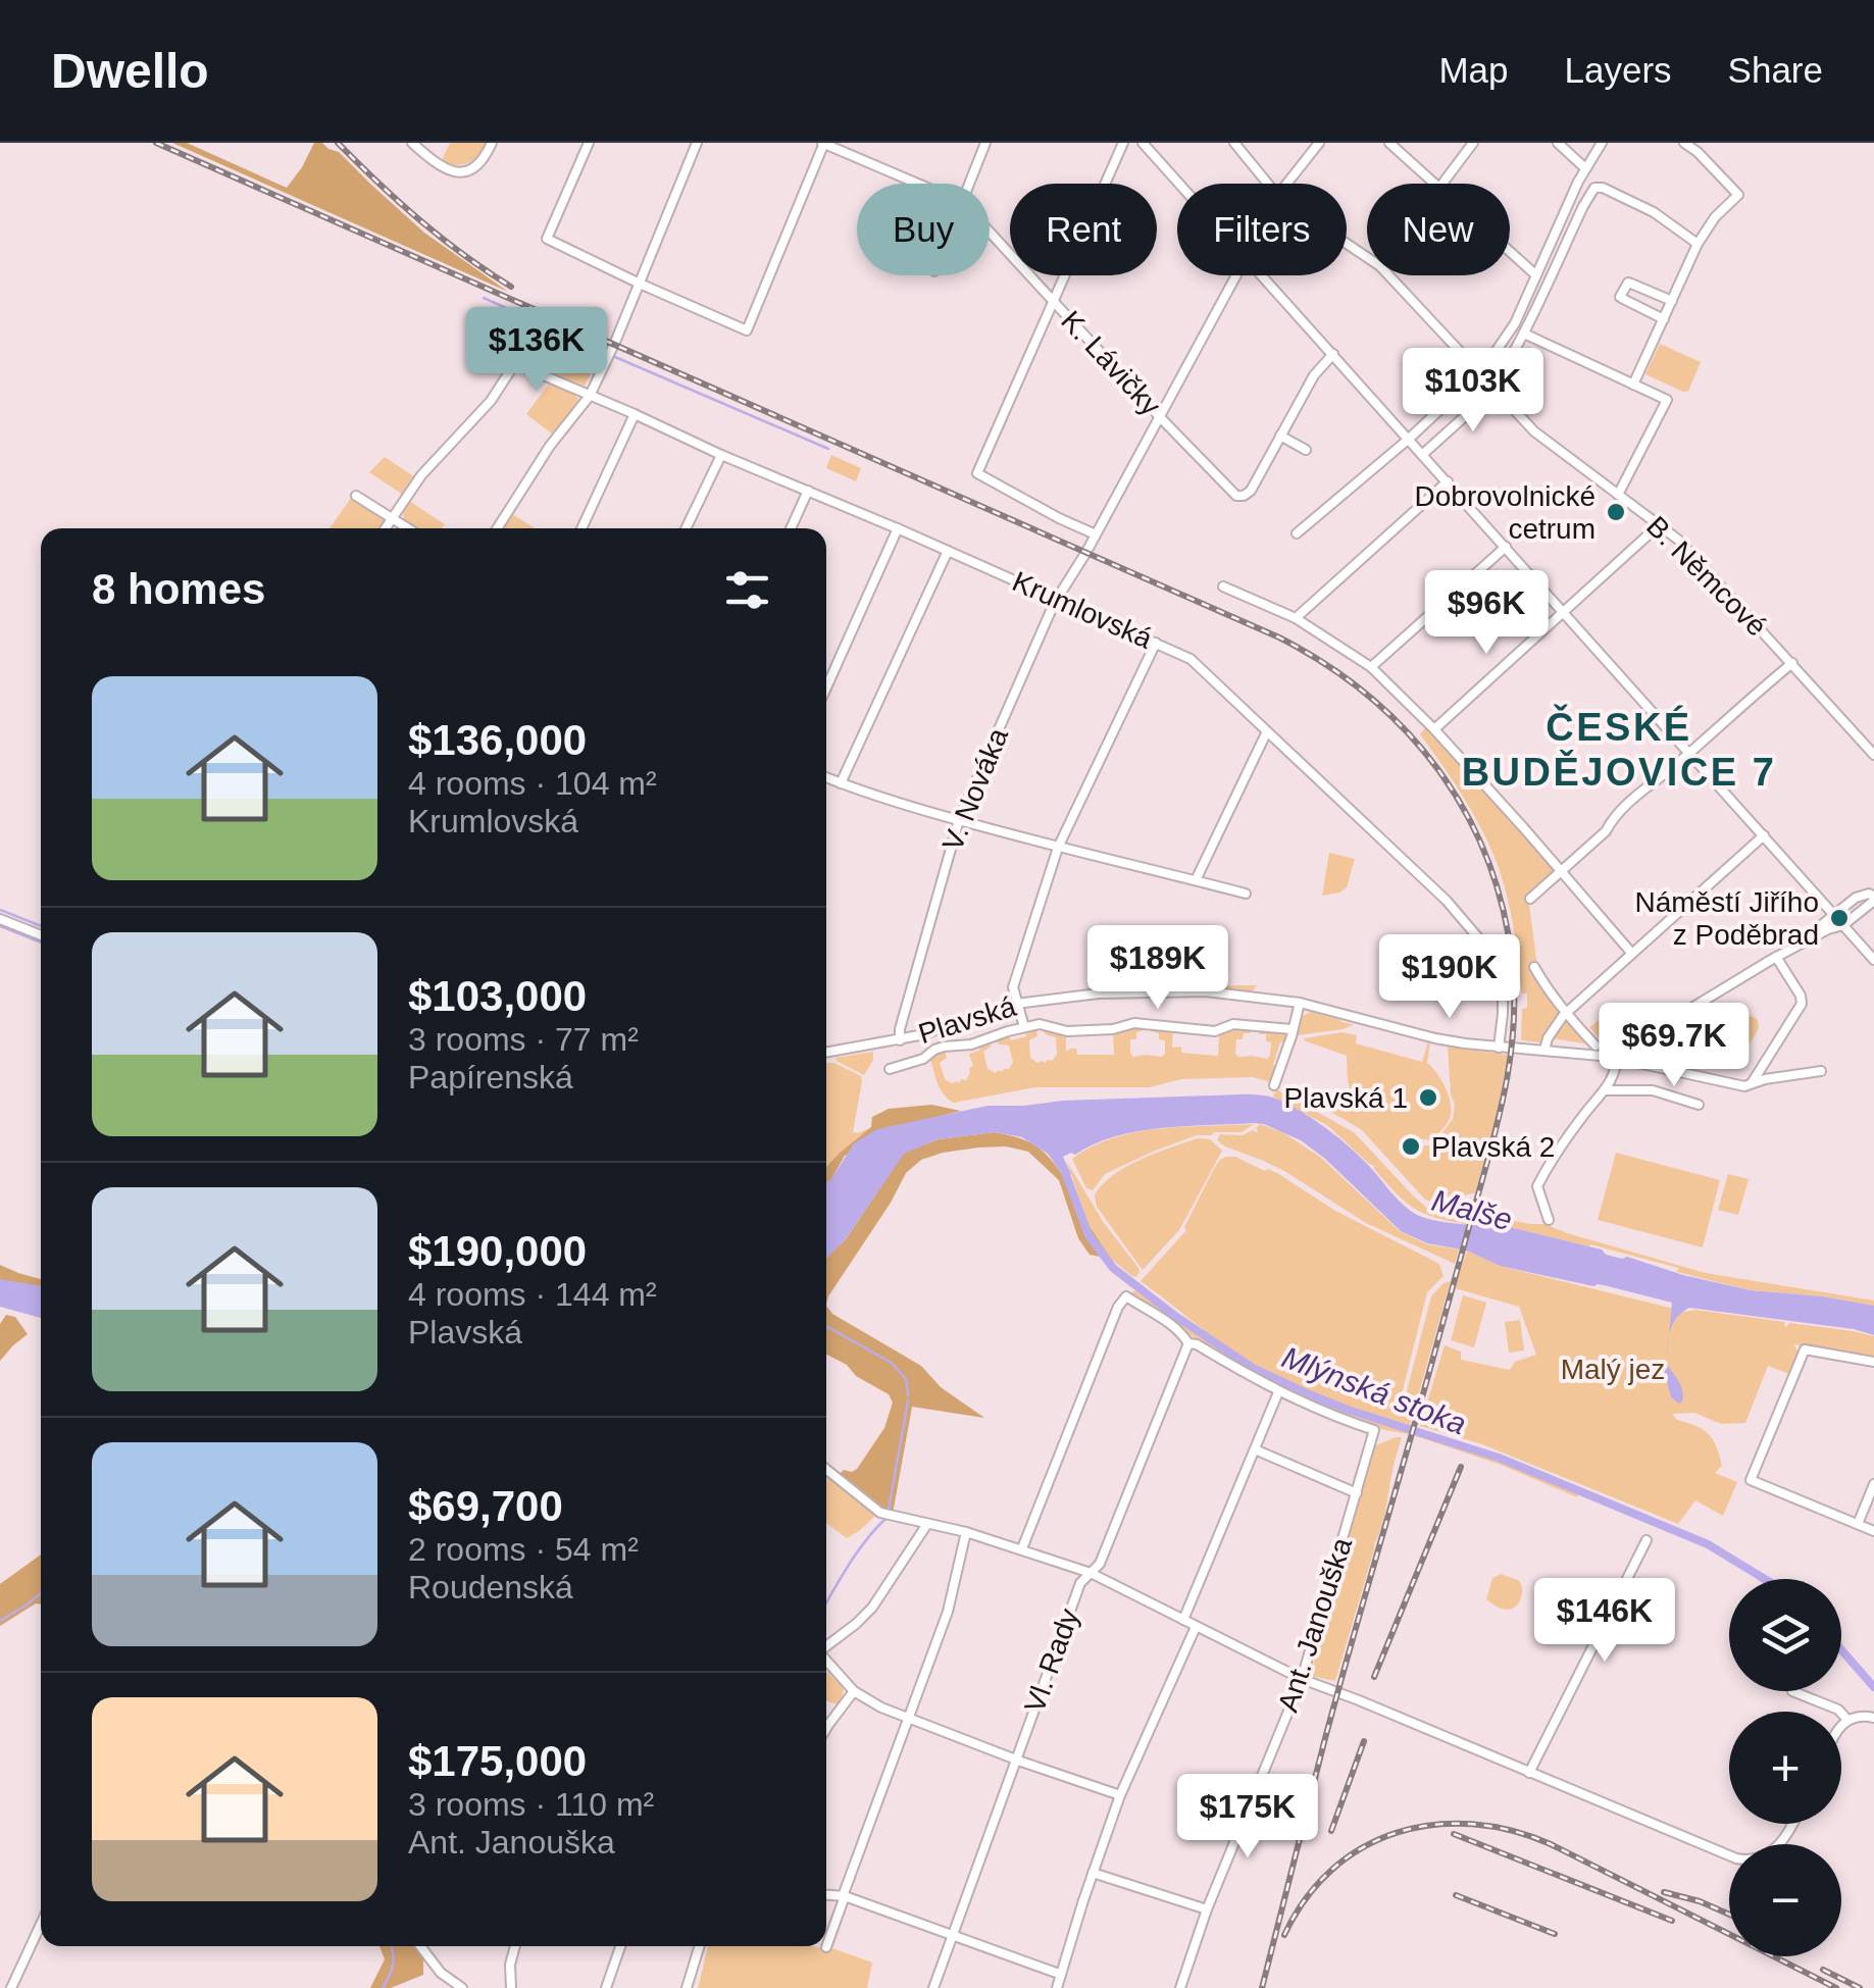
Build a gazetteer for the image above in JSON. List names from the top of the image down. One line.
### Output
{"streets":{"street":["K. Lávičky","B. Němcové","Krumlovská","V. Nováka","Plavská","Ant. Janouška","Vl. Rady"]},"crossings":[["K. Lávičky","V. Nováka"],["Krumlovská","V. Nováka"],["Krumlovská","Plavská"],["V. Nováka","Plavská"]],"districts":["ČESKÉ BUDĚJOVICE 7"],"water":["Malše","Mlýnská stoka"],"parks":["Malý jez"],"places":["Dobrovolnické cetrum","Náměstí Jiřího z Poděbrad","Plavská 1","Plavská 2"],"page":{"header":"Dwello","nav":["Map","Layers","Share"],"chip":["Buy","Rent","Filters","New"],"price":["$136K","$103K","$96K","$189K","$190K","$69.7K","$146K","$175K"],"heading":"8 homes","list":[{"name":"$136,000","note":"4 rooms · 104 m² · Krumlovská"},{"name":"$103,000","note":"3 rooms · 77 m² · Papírenská"},{"name":"$190,000","note":"4 rooms · 144 m² · Plavská"},{"name":"$69,700","note":"2 rooms · 54 m² · Roudenská"},{"name":"$175,000","note":"3 rooms · 110 m² · Ant. Janouška"}],"map_buttons":["+","−"]}}
